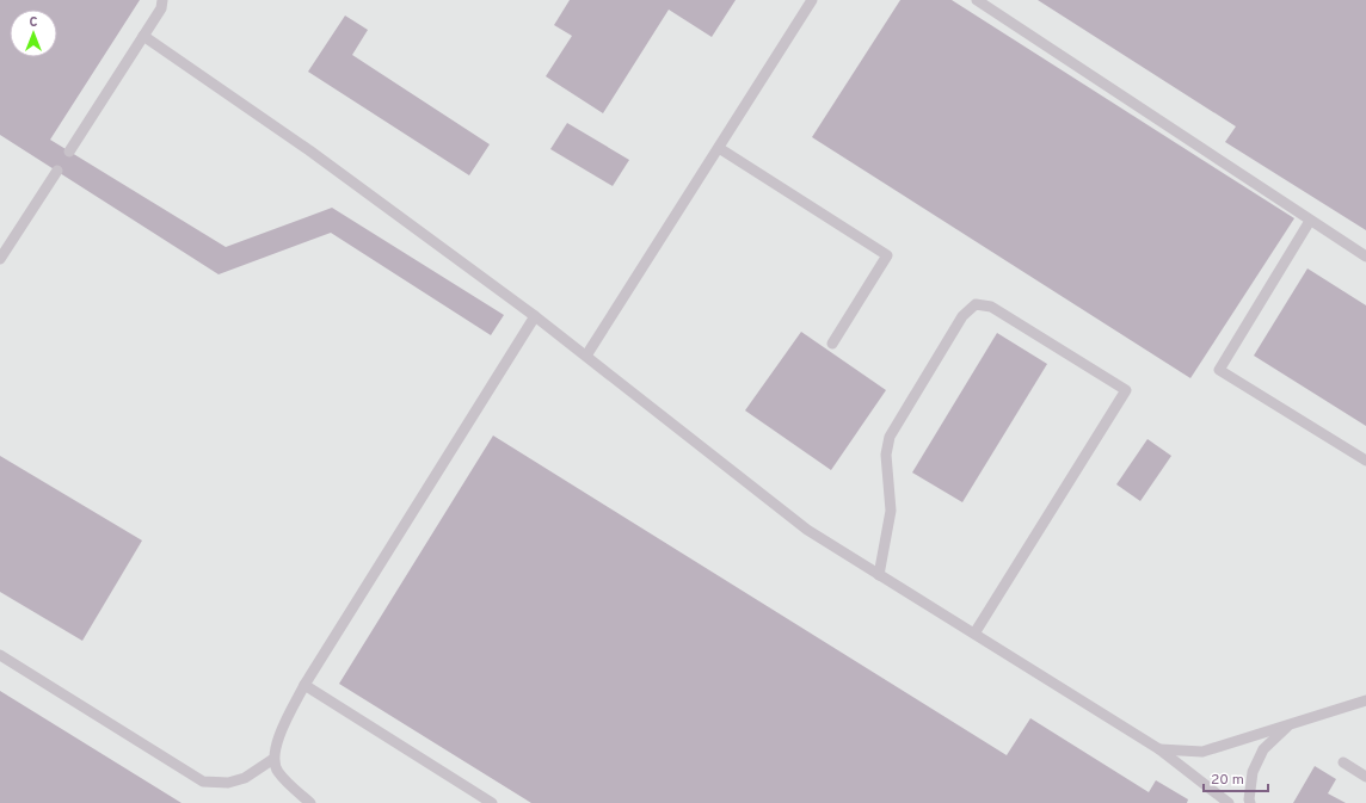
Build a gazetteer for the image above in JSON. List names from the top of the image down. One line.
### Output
{"scale_bar":"20 m","north":"top"}
